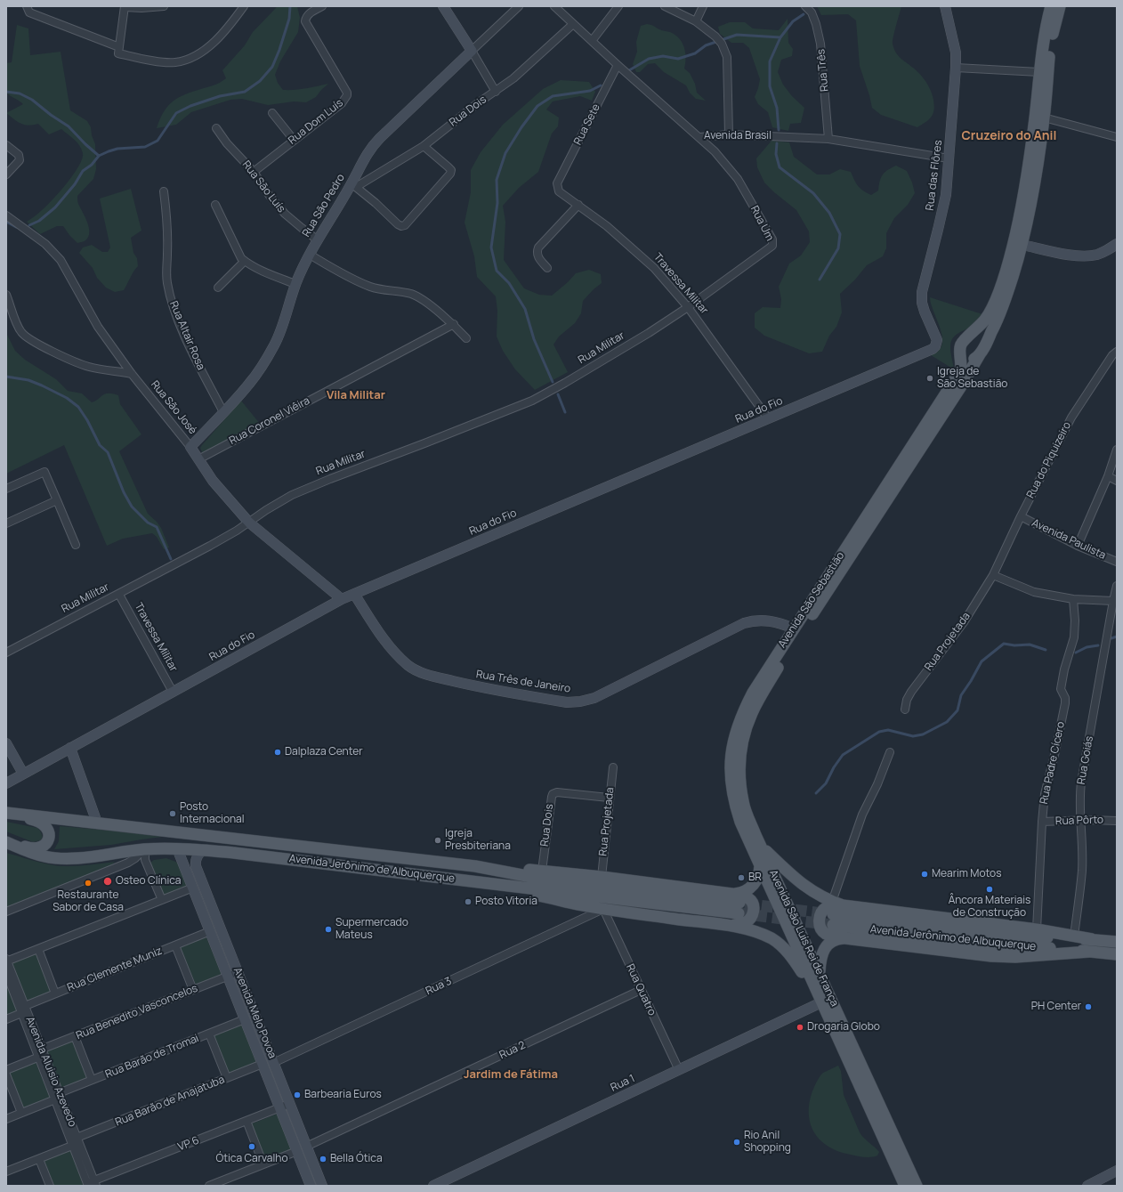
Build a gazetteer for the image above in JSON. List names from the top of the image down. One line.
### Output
{"streets":{"main road":["Avenida São Sebastião","Avenida Jerônimo de Albuquerque","Avenida São Luís Rei de França"],"street":["Rua Três","Rua Dois","Rua Dom Luís","Rua Sete","Avenida Brasil","Rua das Flôres","Rua São Luís","Rua São Pedro","Rua Um","Travessa Militar","Rua Altair Rosa","Rua Militar","Rua São José","Rua do Fio","Rua Coronel Viêira","Rua do Piquizeiro","Avenida Paulista","Rua Projetada","Rua Três de Janeiro","Rua Goiás","Rua Padre Cícero","Rua Pôrto","Rua Clemente Muniz","Rua 3","Rua Quatro","Rua Benedito Vasconcelos","Avenida Melo Povoa","Rua 2","Rua Barão de Tromai","Avenida Aluisio Azevedo","Rua 1","Rua Barão de Anajatuba","VP 6"]},"crossings":[["Rua Três","Avenida Brasil"],["Rua Dois","Avenida Brasil"],["Rua Dois","Rua São Pedro"],["Rua Dois","Rua Projetada"],["Rua Dom Luís","Rua São Luís"],["Rua Sete","Avenida Brasil"],["Rua Sete","Travessa Militar"],["Avenida Brasil","Rua das Flôres"],["Avenida Brasil","Rua Um"],["Rua das Flôres","Rua do Fio"],["Rua São Luís","Rua São Pedro"],["Rua São Pedro","Rua Altair Rosa"],["Rua São Pedro","Rua São José"],["Rua Um","Travessa Militar"],["Rua Um","Rua Militar"],["Travessa Militar","Rua Militar"],["Travessa Militar","Rua do Fio"],["Rua Militar","Rua São José"],["Rua São José","Rua do Fio"],["Rua São José","Rua Coronel Viêira"],["Rua do Fio","Rua Três de Janeiro"],["Rua do Piquizeiro","Avenida Paulista"],["Rua do Piquizeiro","Rua Projetada"],["Avenida São Sebastião","Rua Três de Janeiro"],["Avenida São Sebastião","Avenida São Luís Rei de França"],["Rua Goiás","Rua Pôrto"],["Rua Padre Cícero","Rua Pôrto"],["Avenida Jerônimo de Albuquerque","Avenida Melo Povoa"],["Avenida São Luís Rei de França","Rua 1"],["Rua Clemente Muniz","Avenida Melo Povoa"],["Rua Clemente Muniz","Avenida Aluisio Azevedo"],["Rua 3","Rua Quatro"],["Rua 3","Avenida Melo Povoa"],["Rua Quatro","Rua 2"],["Rua Quatro","Rua 1"],["Rua Benedito Vasconcelos","Avenida Melo Povoa"],["Rua Benedito Vasconcelos","Avenida Aluisio Azevedo"],["Avenida Melo Povoa","Rua 2"],["Avenida Melo Povoa","Rua Barão de Tromai"],["Avenida Melo Povoa","Rua Barão de Anajatuba"],["Avenida Melo Povoa","VP 6"],["Rua Barão de Tromai","Avenida Aluisio Azevedo"],["Avenida Aluisio Azevedo","Rua Barão de Anajatuba"],["Avenida Aluisio Azevedo","VP 6"]],"districts":["Cruzeiro do Anil","Vila Militar","Jardim de Fátima"],"places":["Igreja de São Sebastião","Dalplaza Center","Posto Internacional","Igreja Presbiteriana","Mearim Motos","BR","Osteo Clínica","Restaurante Sabor de Casa","Âncora Materiais de Construção","Posto Vitoria","Supermercado Mateus","PH Center","Drogaria Globo","Barbearia Euros","Rio Anil Shopping","Ótica Carvalho","Bella Ótica"]}
